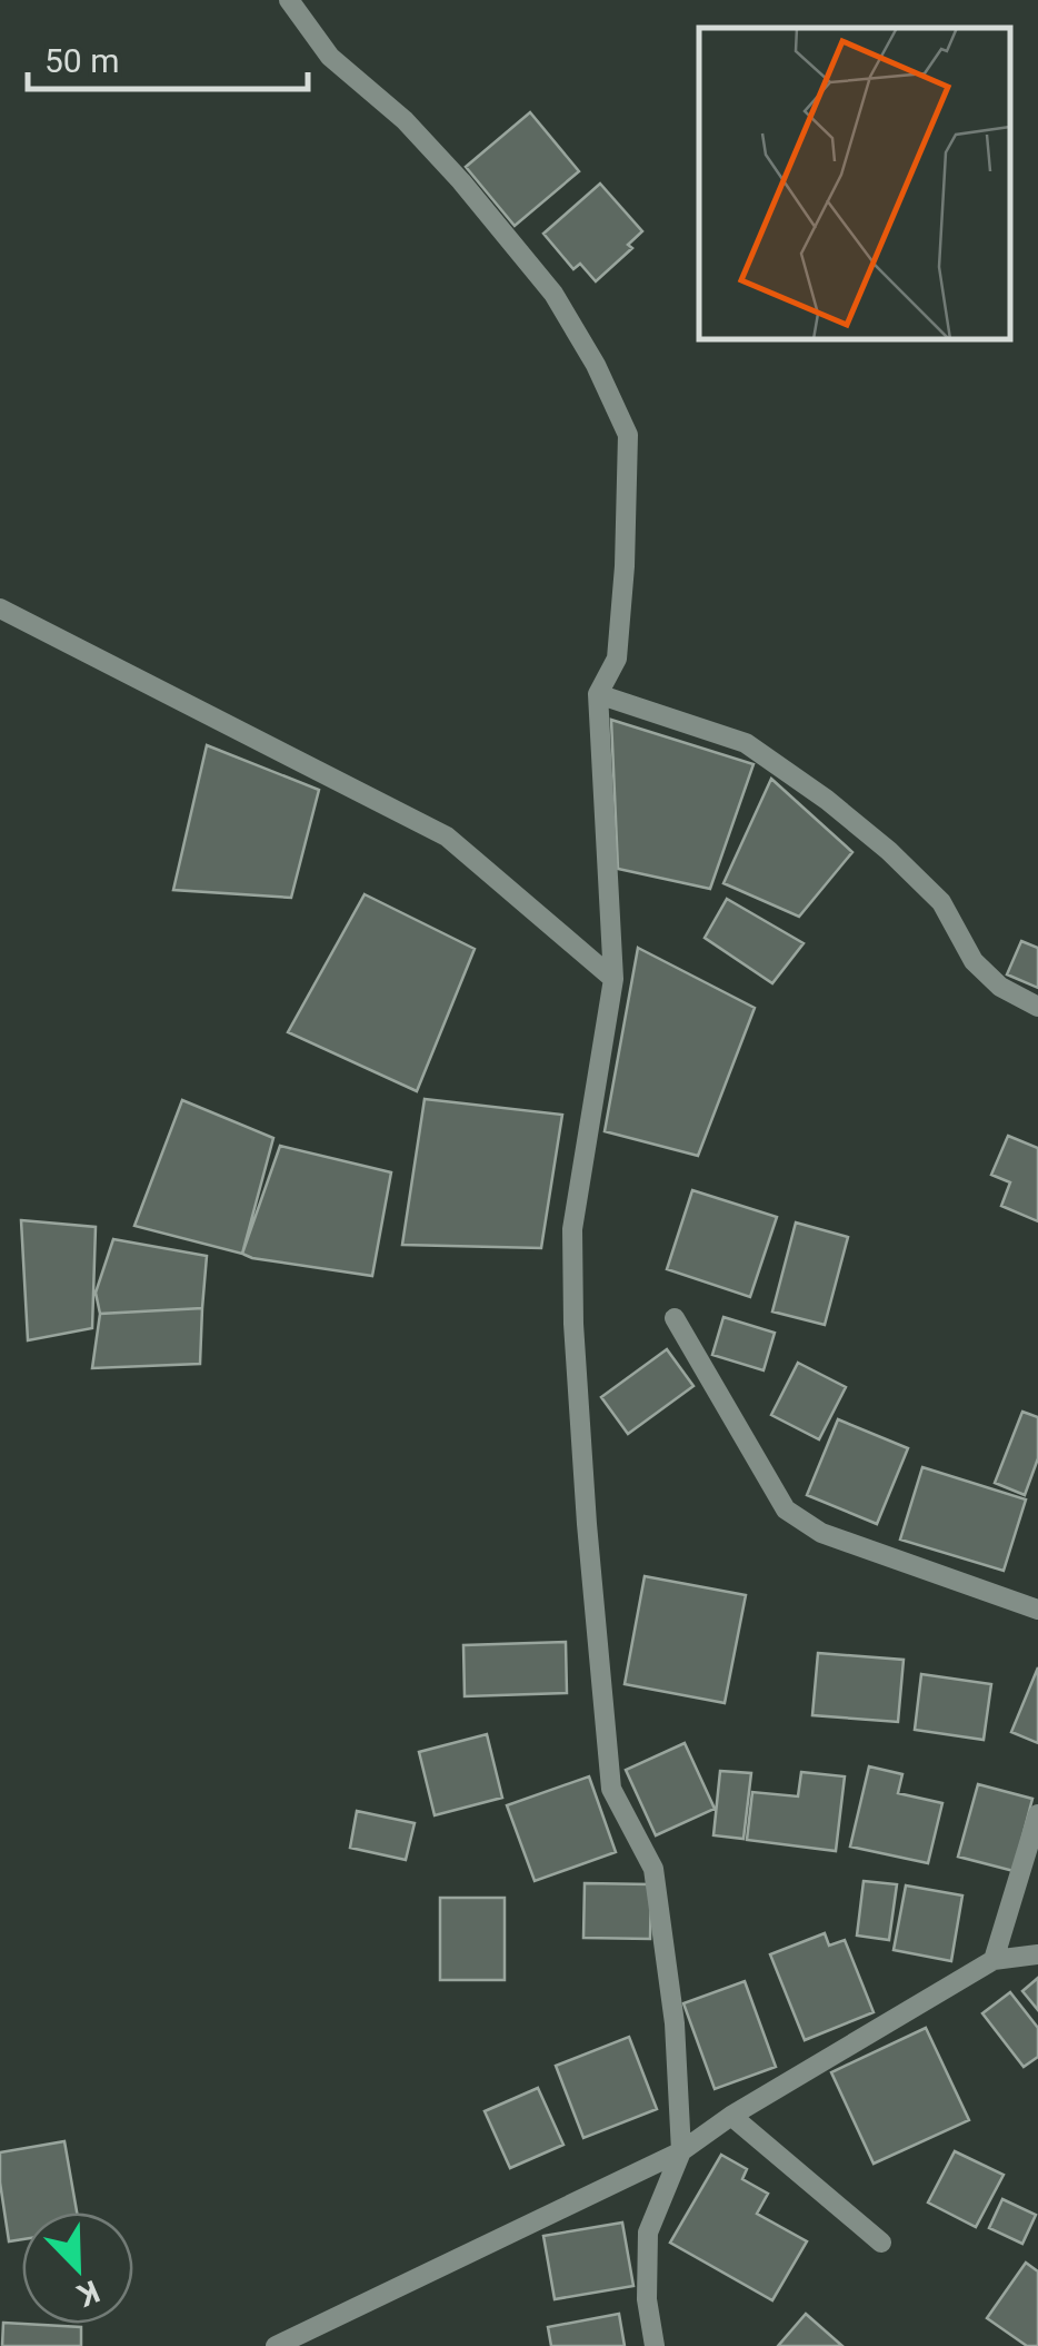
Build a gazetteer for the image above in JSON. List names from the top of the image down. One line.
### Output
{"scale_bar":"50 m","north":"bottom right"}
